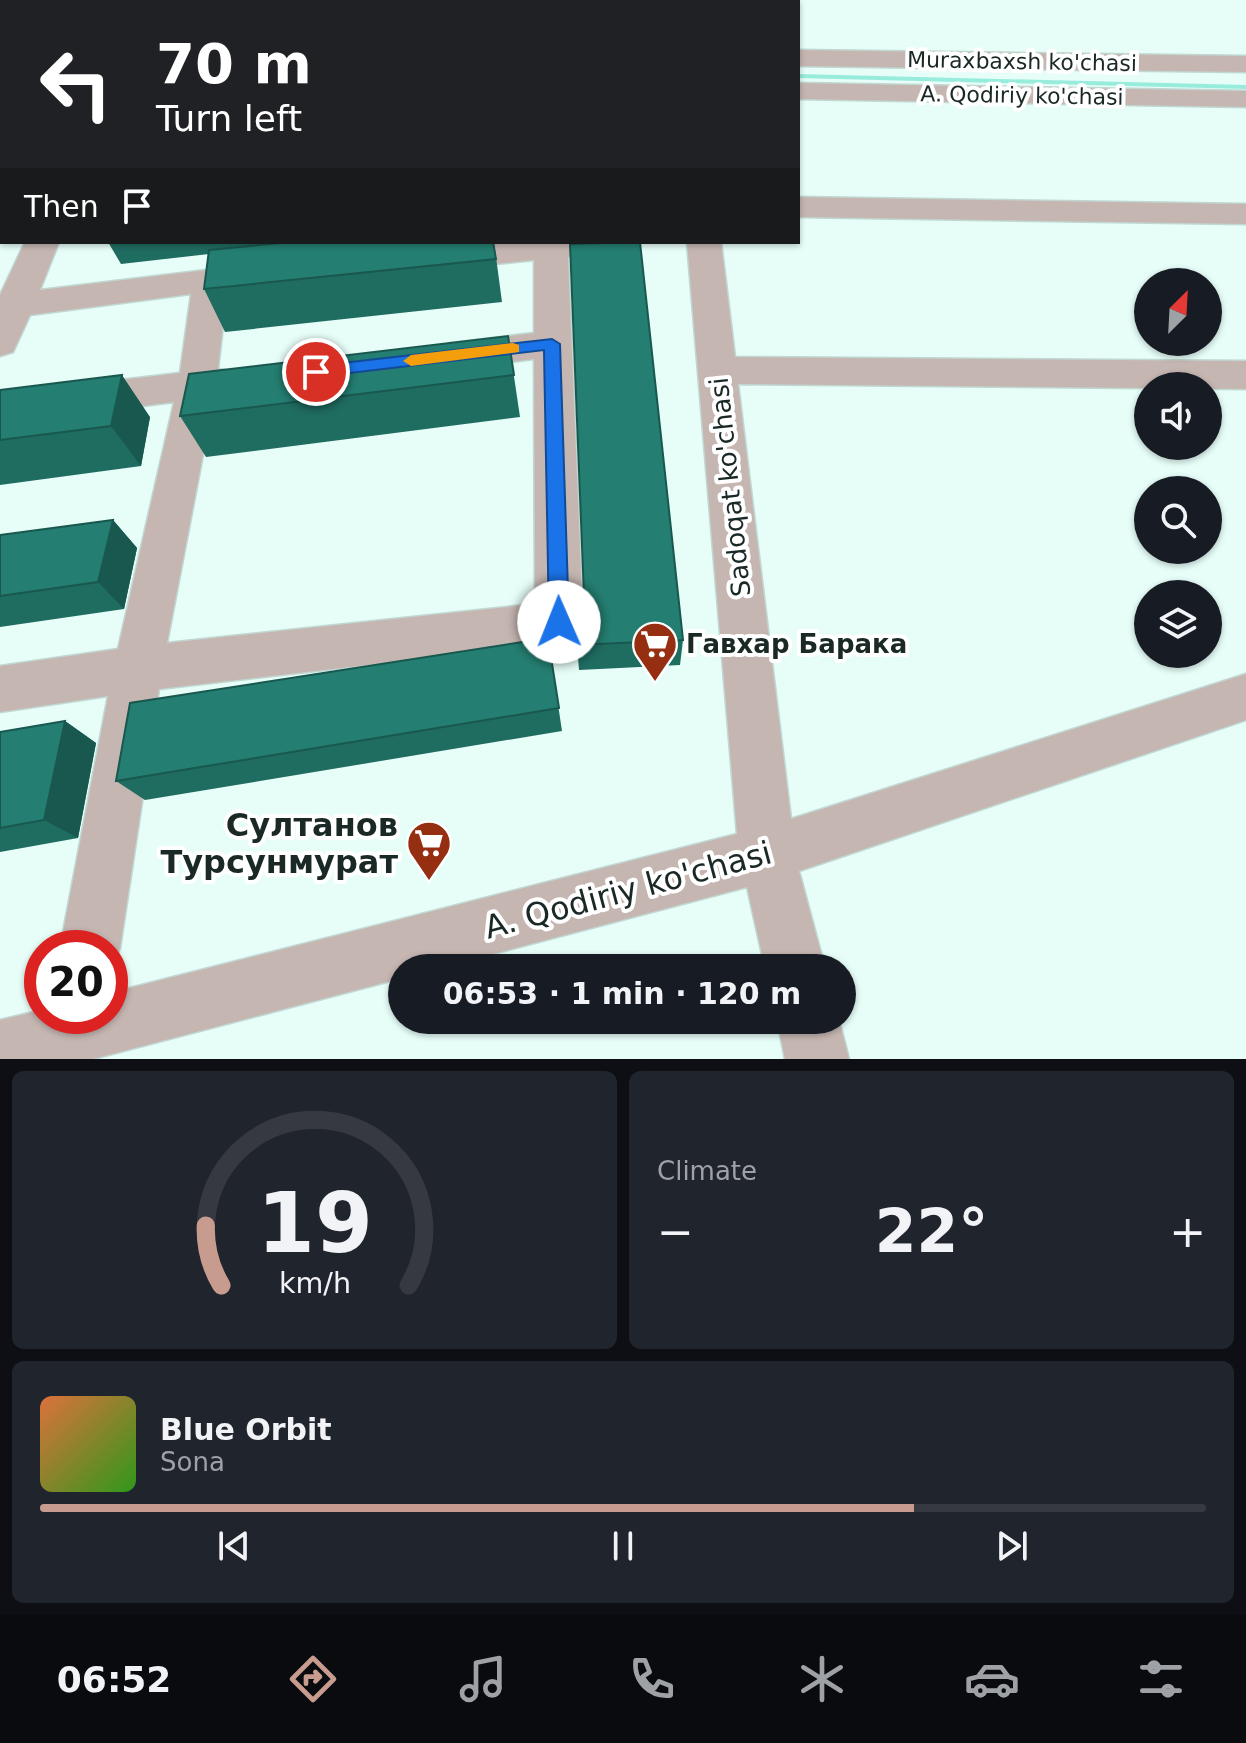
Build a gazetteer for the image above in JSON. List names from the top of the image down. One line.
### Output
{"streets":{"street":["Muraxbaxsh ko'chasi","A. Qodiriy ko'chasi","Sadoqat ko'chasi"]},"crossings":[["A. Qodiriy ko'chasi","Sadoqat ko'chasi"]],"places":{"supermarket":["Гавхар Барака","Султанов Турсунмурат"]},"north":"top right","page":{"turn":["70 m","Turn left"],"then":"Then","limit":"20","trip":"06:53 · 1 min · 120 m","tile":"Climate","heat":["−","22°","+"],"song":["Blue Orbit","Sona"],"tabs":"06:52","gauge":["19","km/h"]}}
